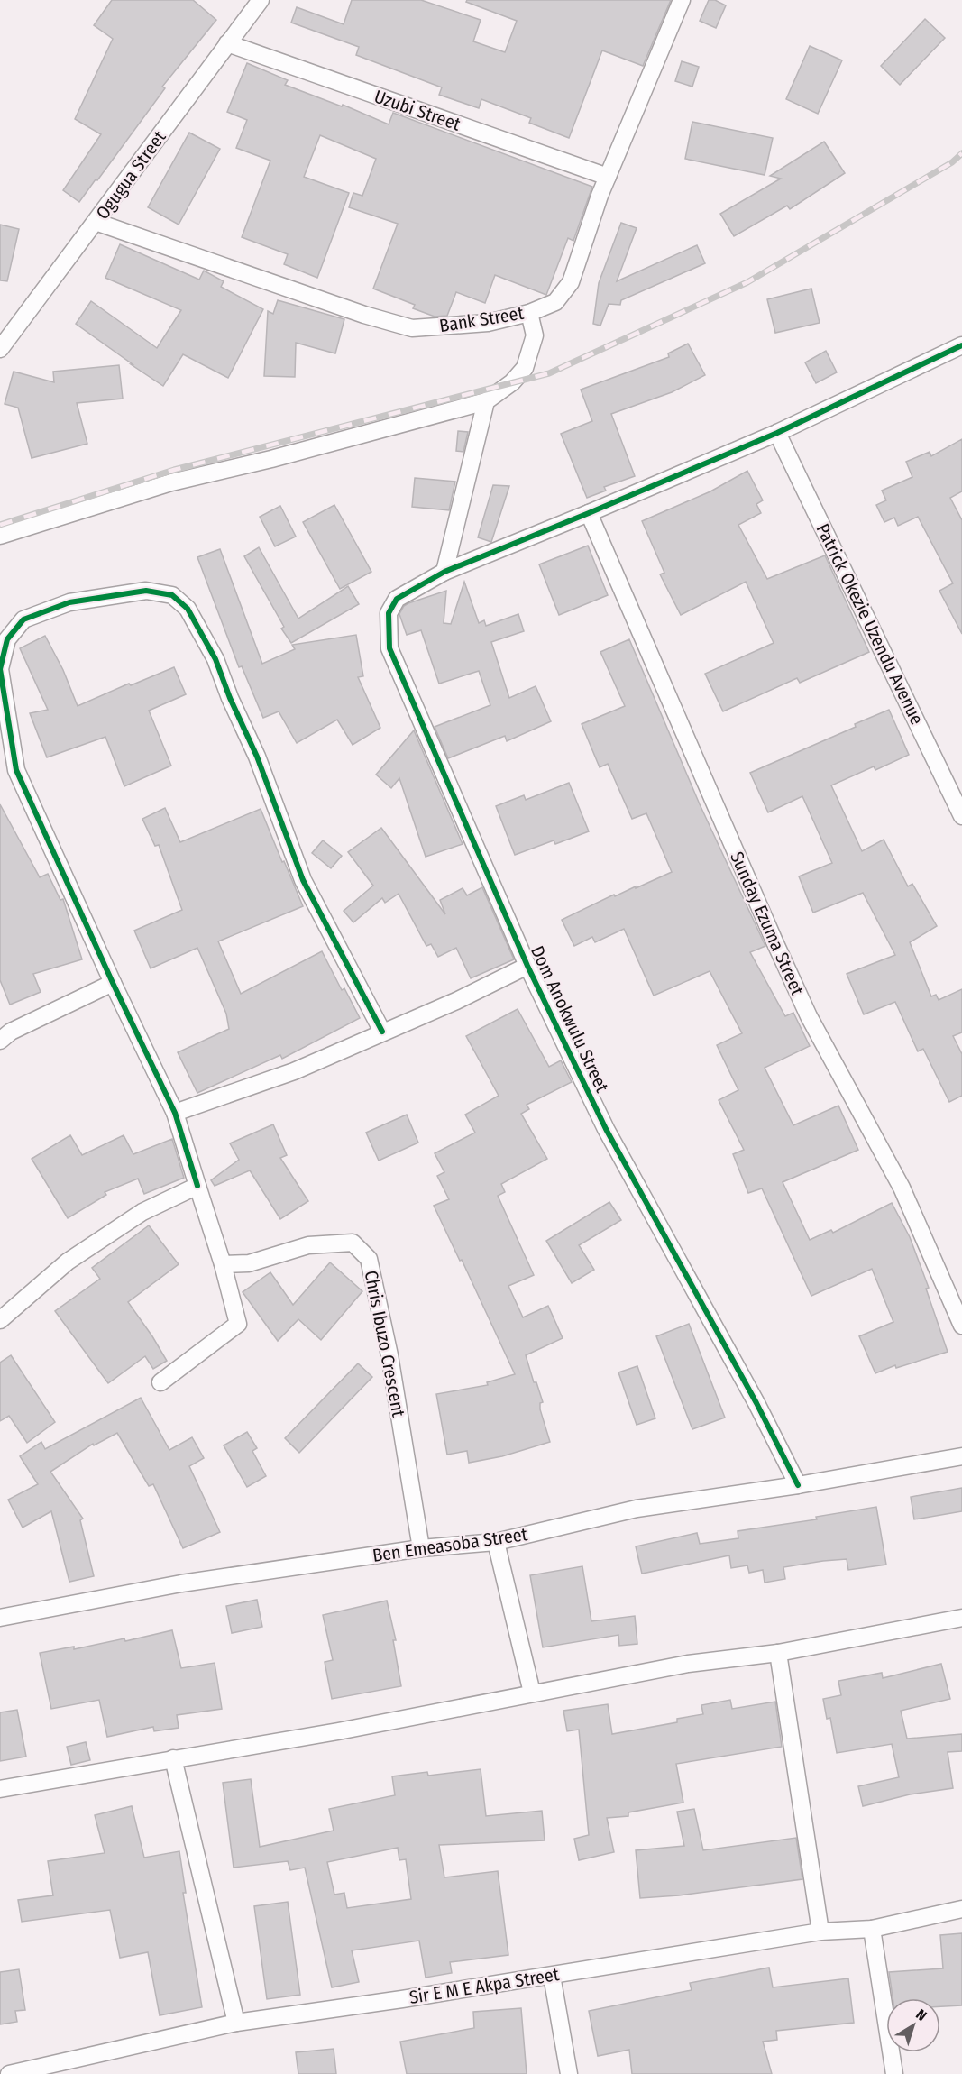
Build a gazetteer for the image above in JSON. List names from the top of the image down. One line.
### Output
{"streets":{"street":["Uzubi Street","Ogugua Street","Bank Street","Patrick Okezie Uzendu Avenue","Sunday Ezuma Street","Dom Anokwulu Street","Chris Ibuzo Crescent","Ben Emeasoba Street","Sir E M E Akpa Street"]},"crossings":[["Uzubi Street","Ogugua Street"],["Uzubi Street","Bank Street"],["Ogugua Street","Bank Street"],["Patrick Okezie Uzendu Avenue","Dom Anokwulu Street"],["Sunday Ezuma Street","Dom Anokwulu Street"],["Dom Anokwulu Street","Ben Emeasoba Street"],["Chris Ibuzo Crescent","Ben Emeasoba Street"]],"north":"top right"}
